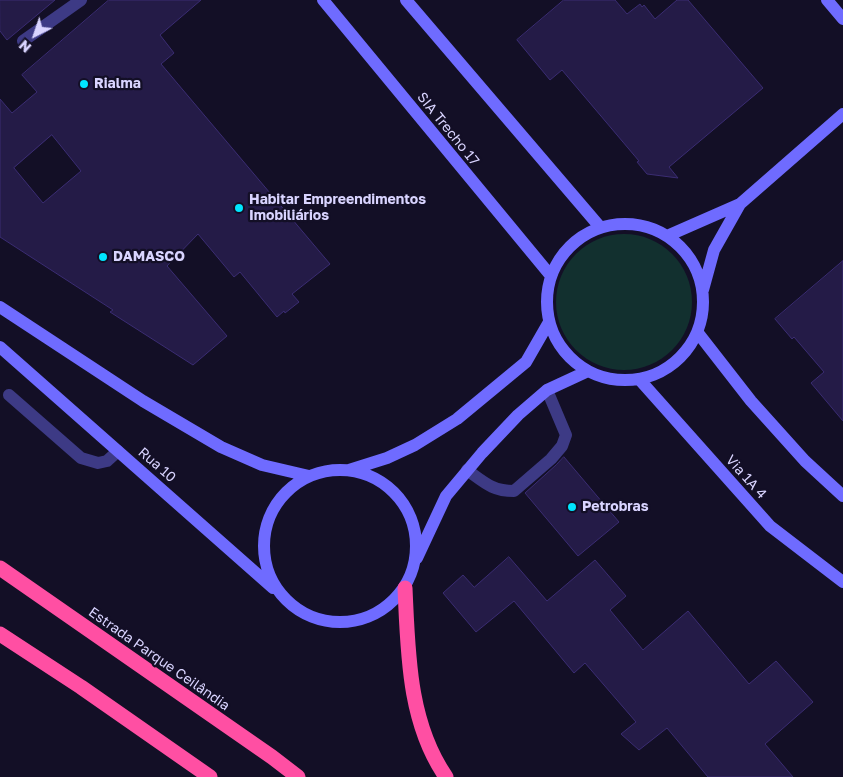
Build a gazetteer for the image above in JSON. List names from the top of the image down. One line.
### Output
{"streets":{"highway":["Estrada Parque Ceilândia"],"street":["SIA Trecho 17","Rua 10","Via 1A 4"]},"crossings":[["SIA Trecho 17","Via 1A 4"]],"places":["Rialma","Habitar Empreendimentos Imobiliários","DAMASCO","Petrobras"],"north":"bottom left"}
